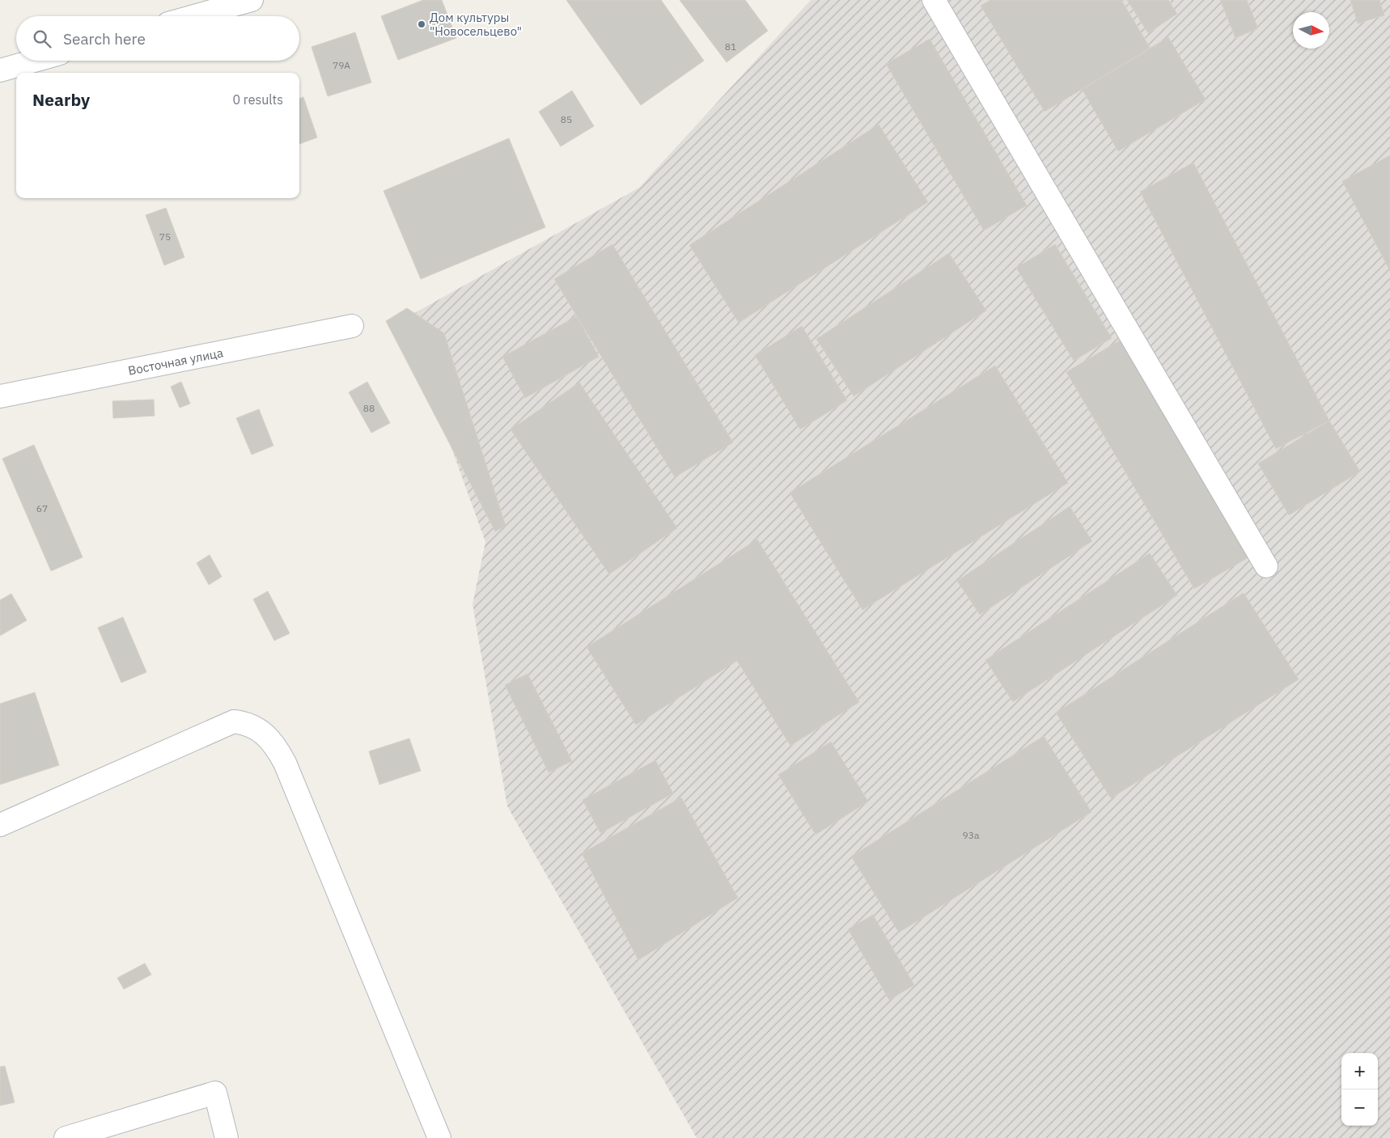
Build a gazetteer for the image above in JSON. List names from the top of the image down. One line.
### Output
{"streets":{"street":["Восточная улица"]},"places":["Дом культуры \"Новосельцево\""],"house_numbers":["81","79А","85","75","88","67","93а"],"north":"right","page":{"search":"Search here","heading":["Nearby","0 results"],"map_buttons":["+","−"]}}
